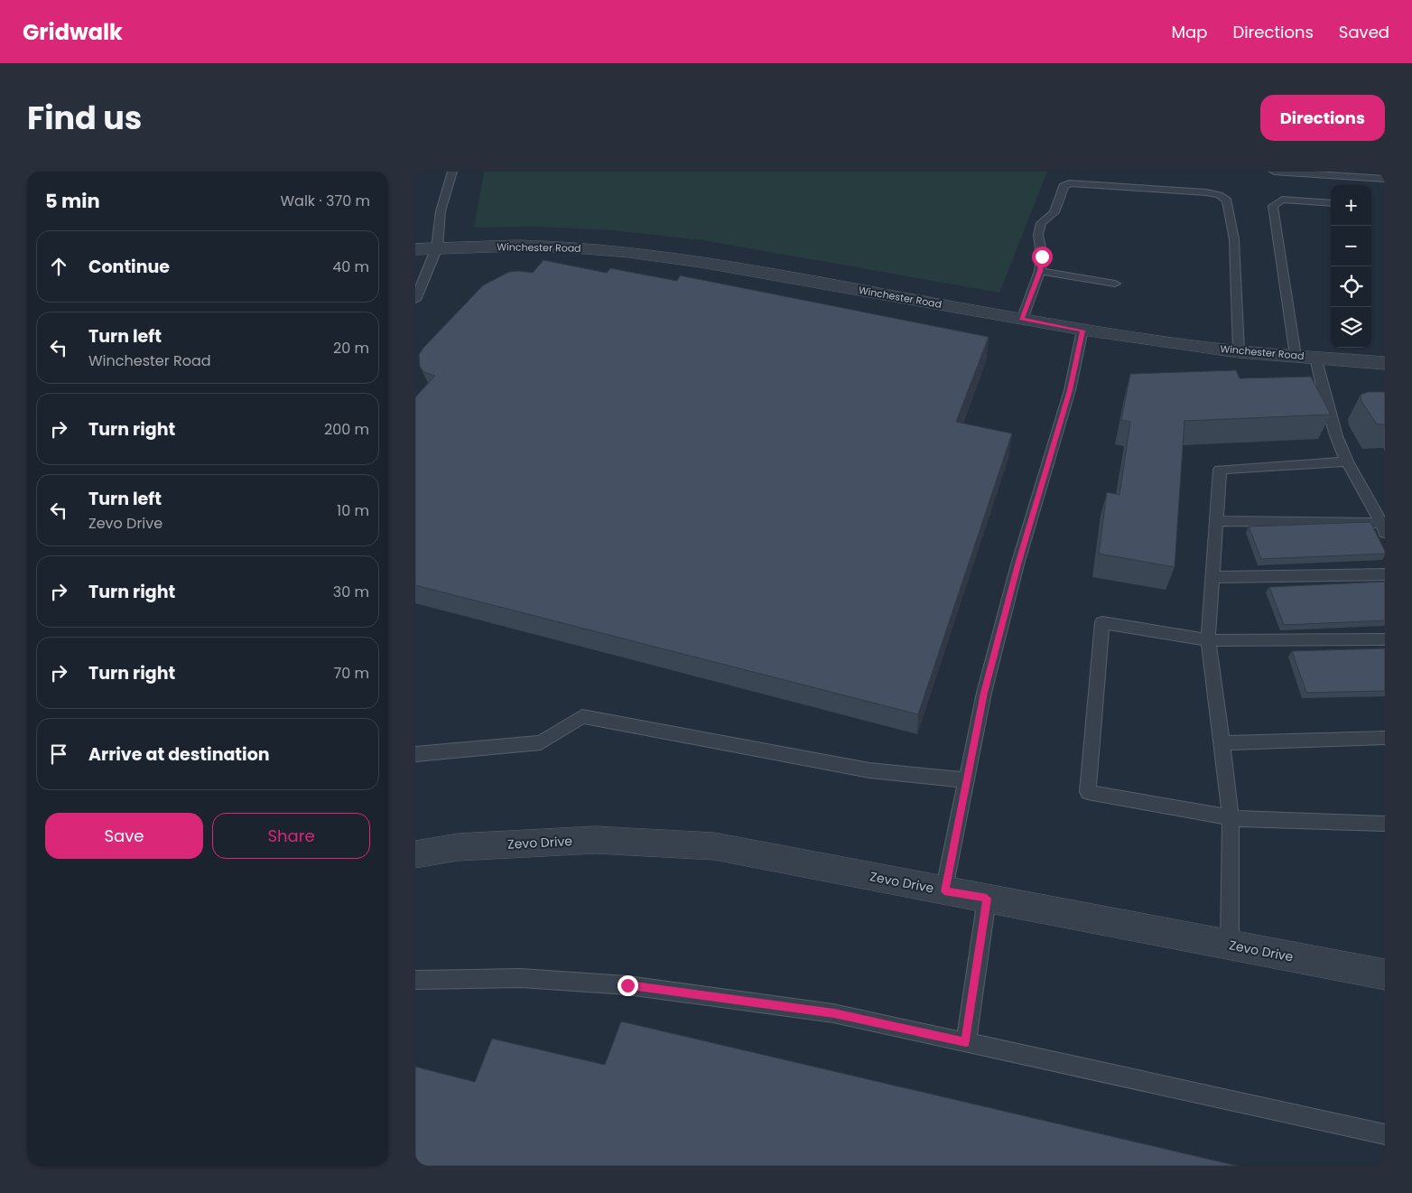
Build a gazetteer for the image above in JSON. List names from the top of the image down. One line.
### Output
{"streets":{"street":["Winchester Road","Zevo Drive"]},"page":{"header":"Gridwalk","nav":["Map","Directions","Saved"],"title":"Find us","buttons":["Directions",["Save","Share"]],"heading":["5 min","Walk · 370 m"],"map_buttons":["+","−"],"list":[["Continue","40 m"],["Turn left","Winchester Road","20 m"],["Turn right","200 m"],["Turn left","Zevo Drive","10 m"],["Turn right","30 m"],["Turn right","70 m"],"Arrive at destination"]}}
